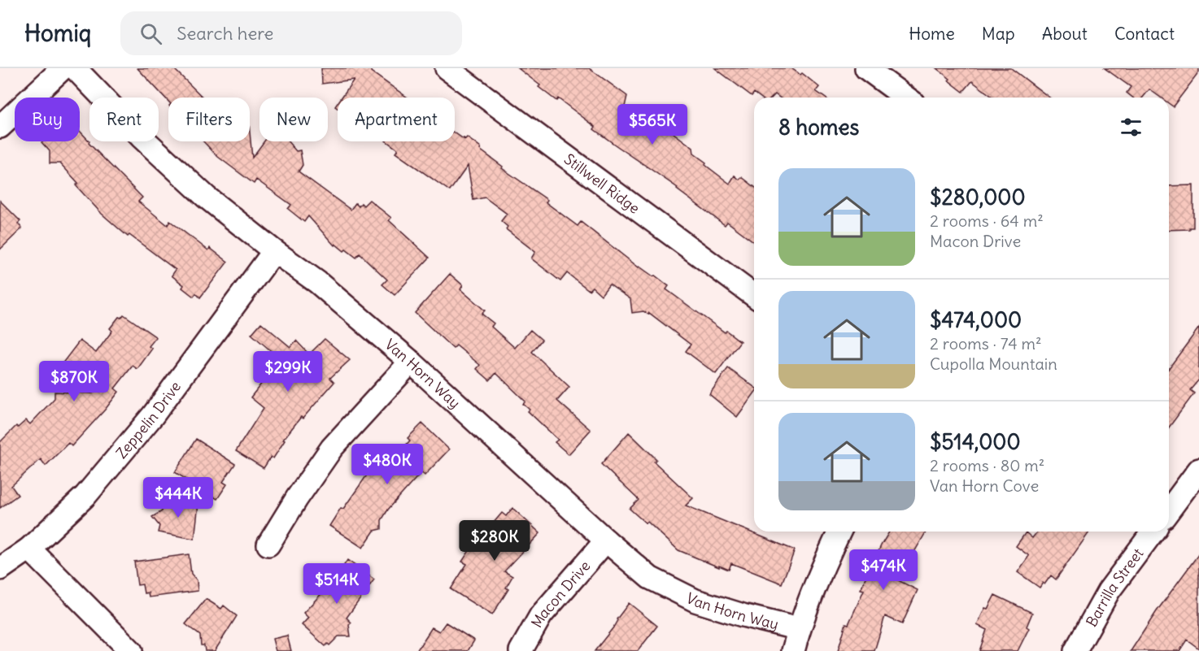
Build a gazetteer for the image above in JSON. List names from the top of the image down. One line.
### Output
{"streets":{"street":["Stillwell Ridge","Van Horn Way","Zeppelin Drive","Barrilla Street","Macon Drive"]},"crossings":[["Van Horn Way","Zeppelin Drive"],["Van Horn Way","Macon Drive"]],"page":{"header":"Homiq","search":"Search here","nav":["Home","Map","About","Contact"],"chip":["Buy","Rent","Filters","New","Apartment"],"heading":"8 homes","price":["$565K","$299K","$870K","$480K","$444K","$280K","$474K","$514K"],"list":[{"name":"$280,000","note":"2 rooms · 64 m² · Macon Drive"},{"name":"$474,000","note":"2 rooms · 74 m² · Cupolla Mountain"},{"name":"$514,000","note":"2 rooms · 80 m² · Van Horn Cove"}]}}
